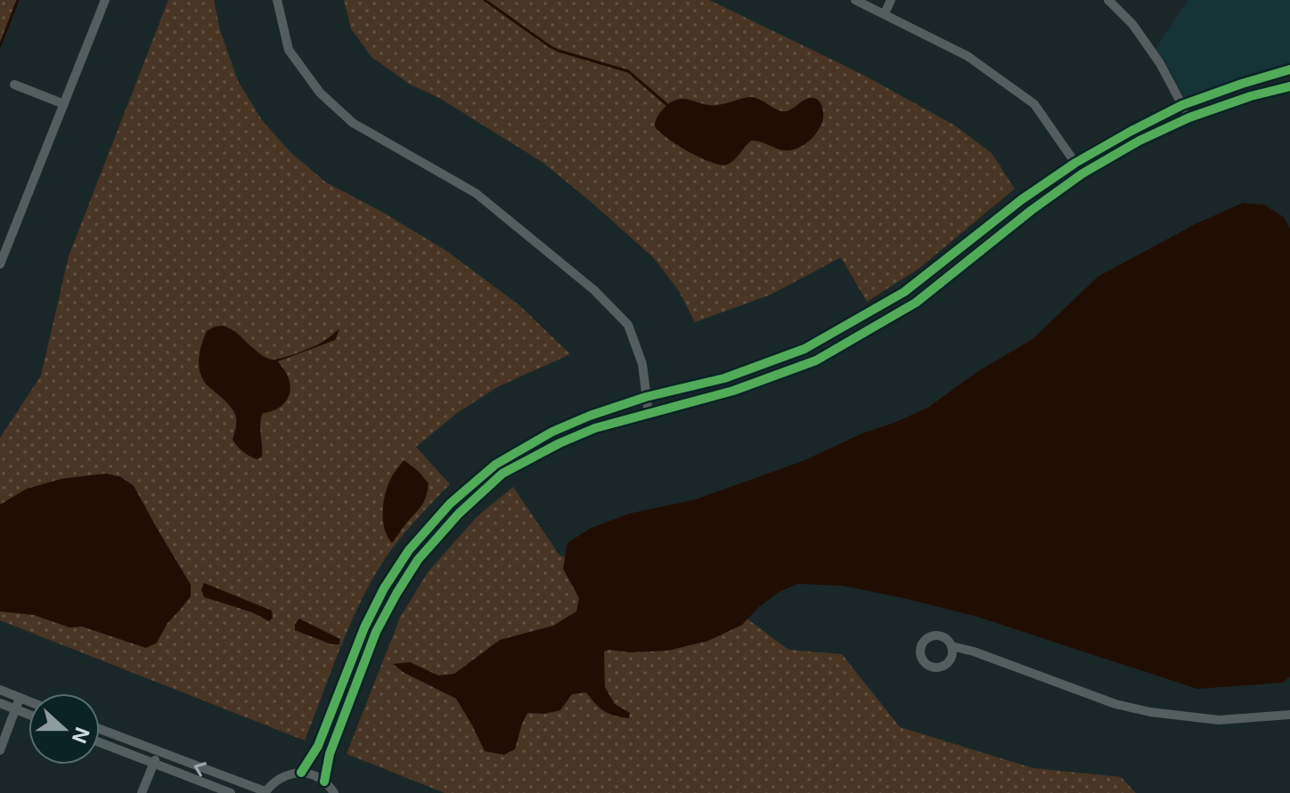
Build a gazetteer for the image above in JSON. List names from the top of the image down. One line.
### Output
{"north":"right"}
